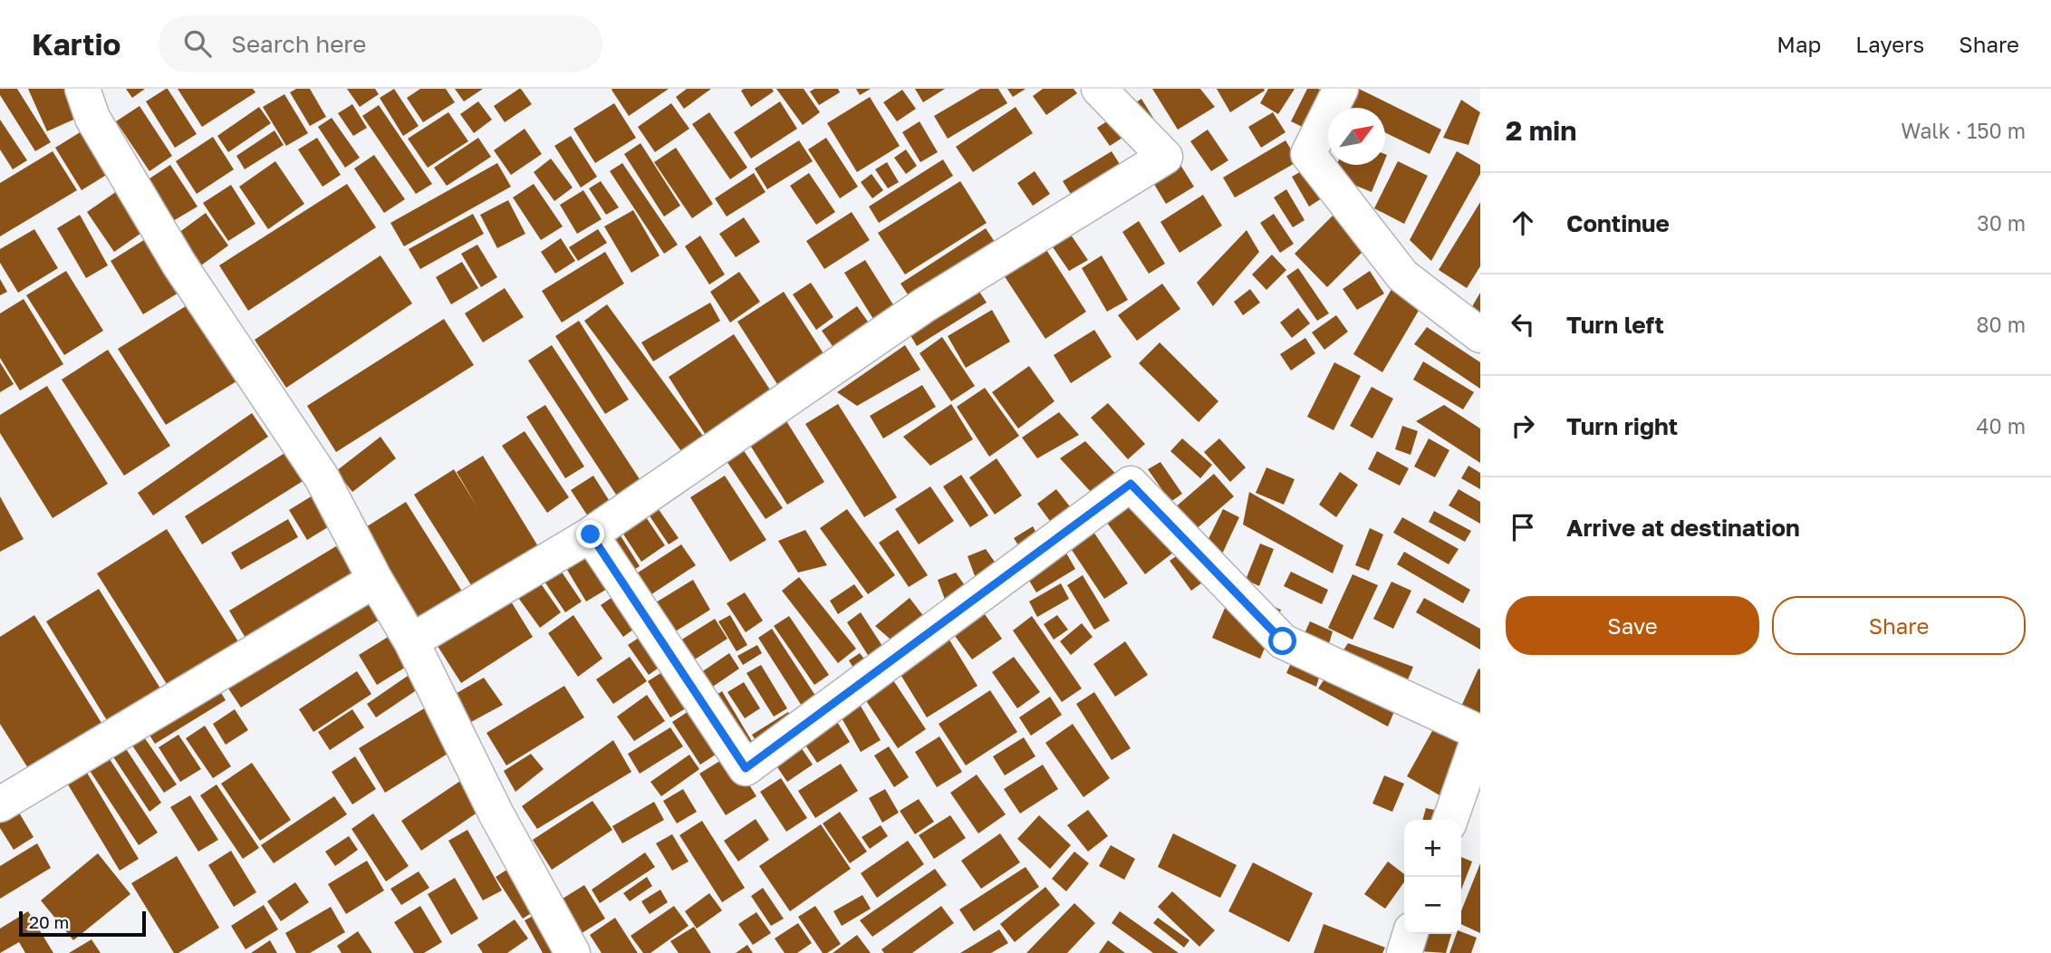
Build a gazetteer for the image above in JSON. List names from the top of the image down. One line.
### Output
{"scale_bar":"20 m","north":"top right","page":{"header":"Kartio","search":"Search here","nav":["Map","Layers","Share"],"heading":["2 min","Walk · 150 m"],"list":[["Continue","30 m"],["Turn left","80 m"],["Turn right","40 m"],"Arrive at destination"],"buttons":["Save","Share"],"map_buttons":["+","−"],"scale":"20 m"}}
